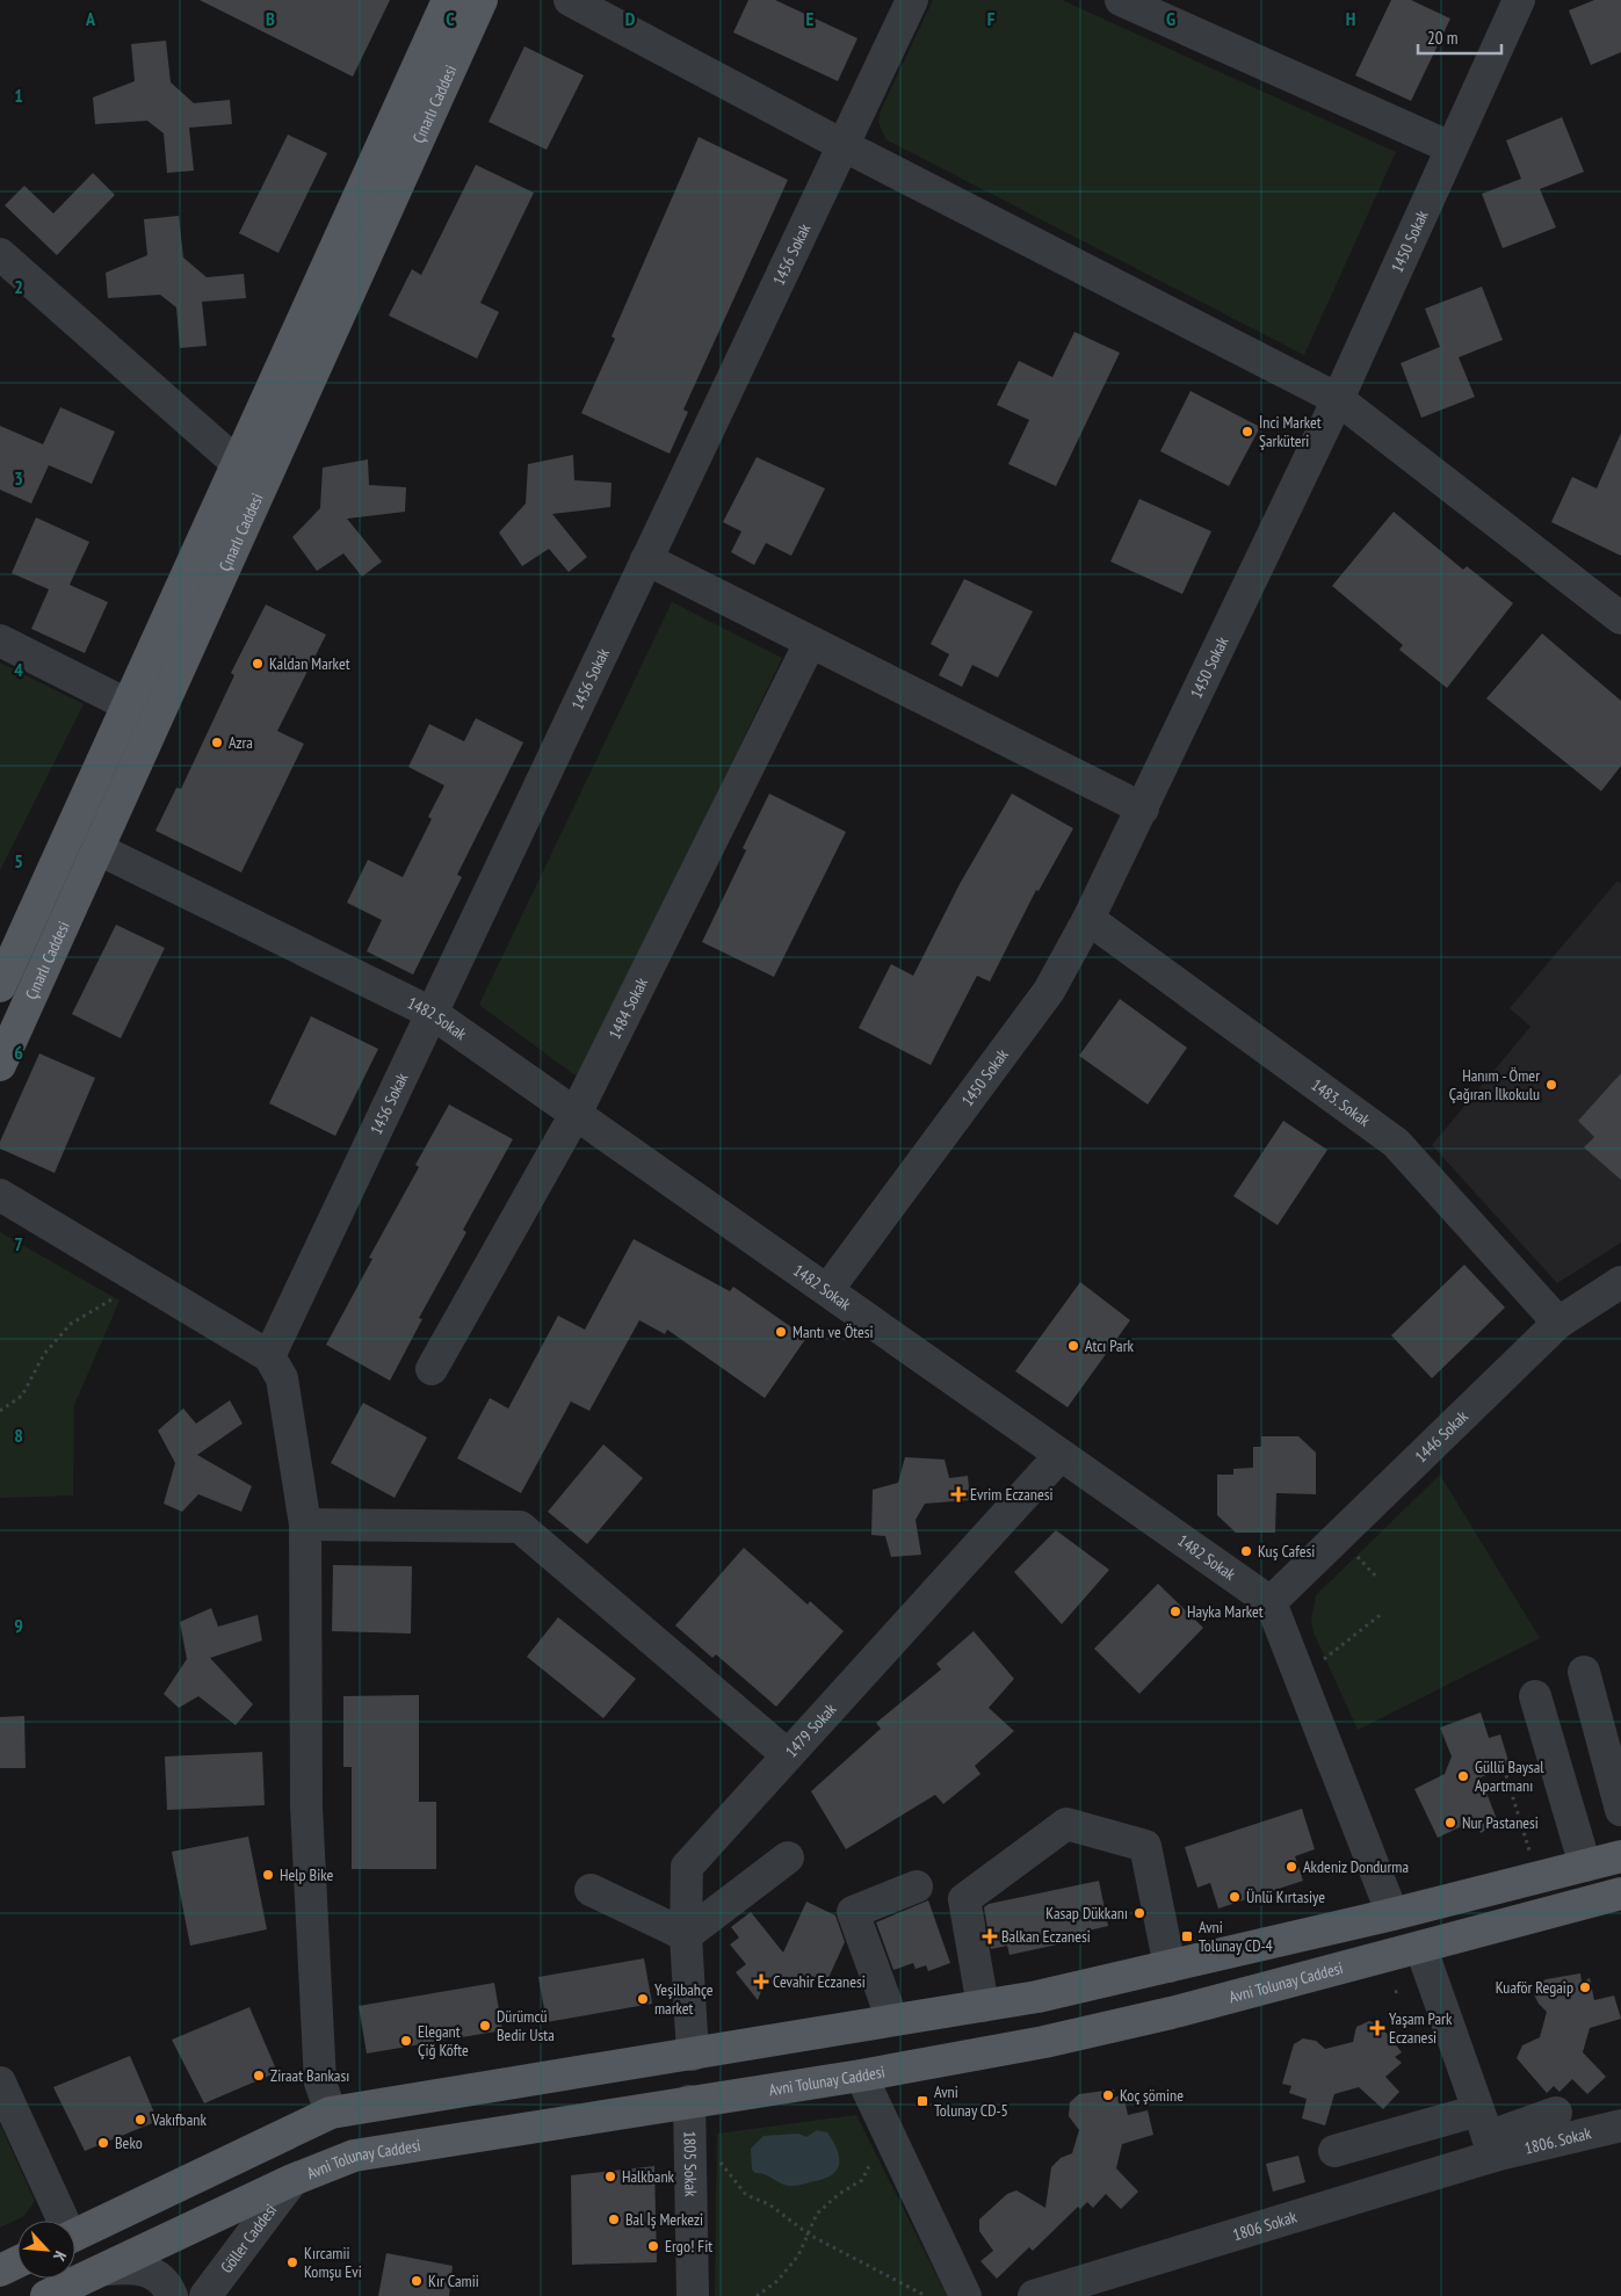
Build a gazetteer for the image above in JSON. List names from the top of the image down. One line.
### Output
{"streets":{"main road":["Çınarlı Caddesi","Avni Tolunay Caddesi"],"street":["1450 Sokak","1456 Sokak","1484 Sokak","1482 Sokak","1483. Sokak","1446 Sokak","1479 Sokak","1806. Sokak","1805 Sokak","1806 Sokak","Göller Caddesi"]},"crossings":[["Çınarlı Caddesi","1482 Sokak"],["1450 Sokak","1482 Sokak"],["1450 Sokak","1483. Sokak"],["1456 Sokak","1482 Sokak"],["1484 Sokak","1482 Sokak"],["1482 Sokak","1446 Sokak"],["1482 Sokak","1479 Sokak"],["1483. Sokak","1446 Sokak"],["Avni Tolunay Caddesi","1805 Sokak"],["Avni Tolunay Caddesi","Göller Caddesi"],["1806. Sokak","1806 Sokak"]],"places":{"other":["İnci Market Şarküteri","Kaldan Market","Azra","Hanım - Ömer Çağıran İlkokulu","Mantı ve Ötesi","Atcı Park","Kuş Cafesi","Hayka Market","Güllü Baysal Apartmanı","Nur Pastanesi","Akdeniz Dondurma","Help Bike","Ünlü Kırtasiye","Kasap Dükkanı","Kuaför Regaip","Yeşilbahçe market","Dürümcü Bedir Usta","Elegant Çiğ Köfte","Ziraat Bankası","Koç şömine","Vakıfbank","Beko","Halkbank","Bal İş Merkezi","Ergo! Fit","Kırcamii Komşu Evi","Kır Camii"],"health":["Evrim Eczanesi","Balkan Eczanesi","Cevahir Eczanesi","Yaşam Park Eczanesi"],"transit":["Avni Tolunay CD-4","Avni Tolunay CD-5"]},"scale_bar":"20 m","north":"bottom right","grid":{"columns":["A","B","C","D","E","F","G","H"],"rows":["1","2","3","4","5","6","7","8","9"]}}
